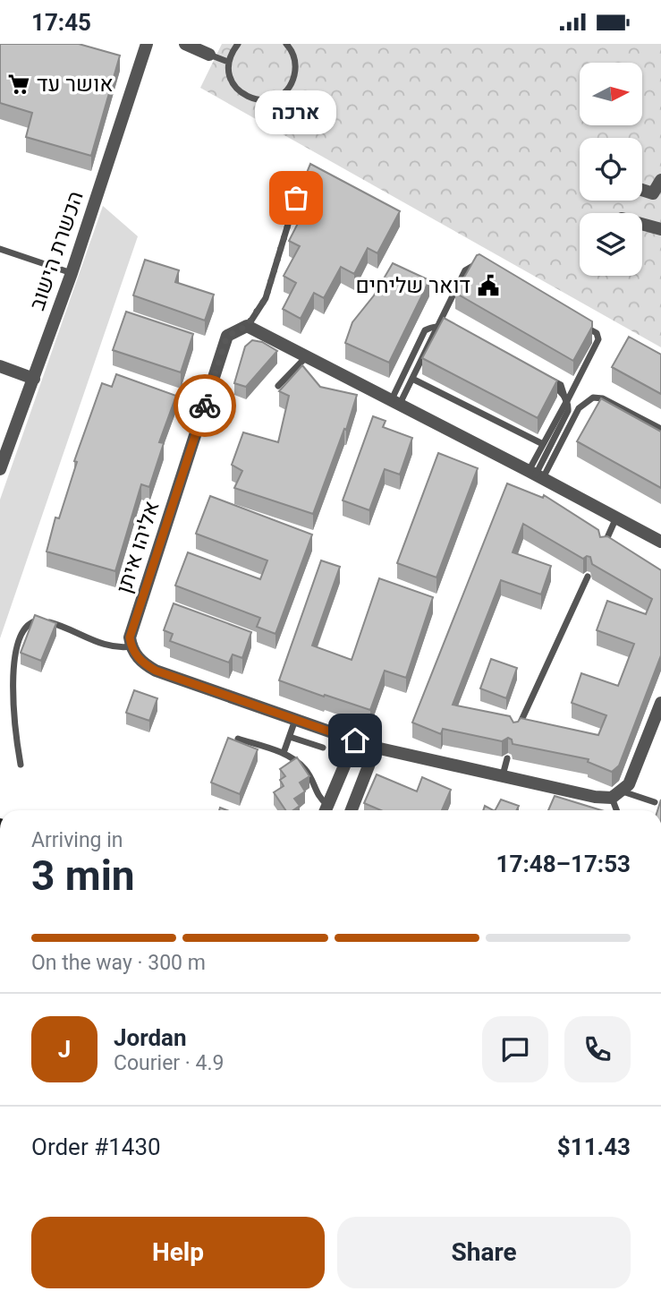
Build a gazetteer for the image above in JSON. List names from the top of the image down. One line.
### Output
{"streets":{"street":["הכשרת הישוב","אליהו איתן"]},"places":{"supermarket":["אושר עד"],"other":["ארכה"],"public building":["דואר שליחים"]},"north":"right","page":{"status":"17:45","bubble":"ארכה","heading":["3 min","Arriving in","17:48–17:53"],"panel":["Jordan","Courier · 4.9","Order #1430","$11.43"],"bar":"On the way · 300 m","round":"J","buttons":["Help","Share"]}}
